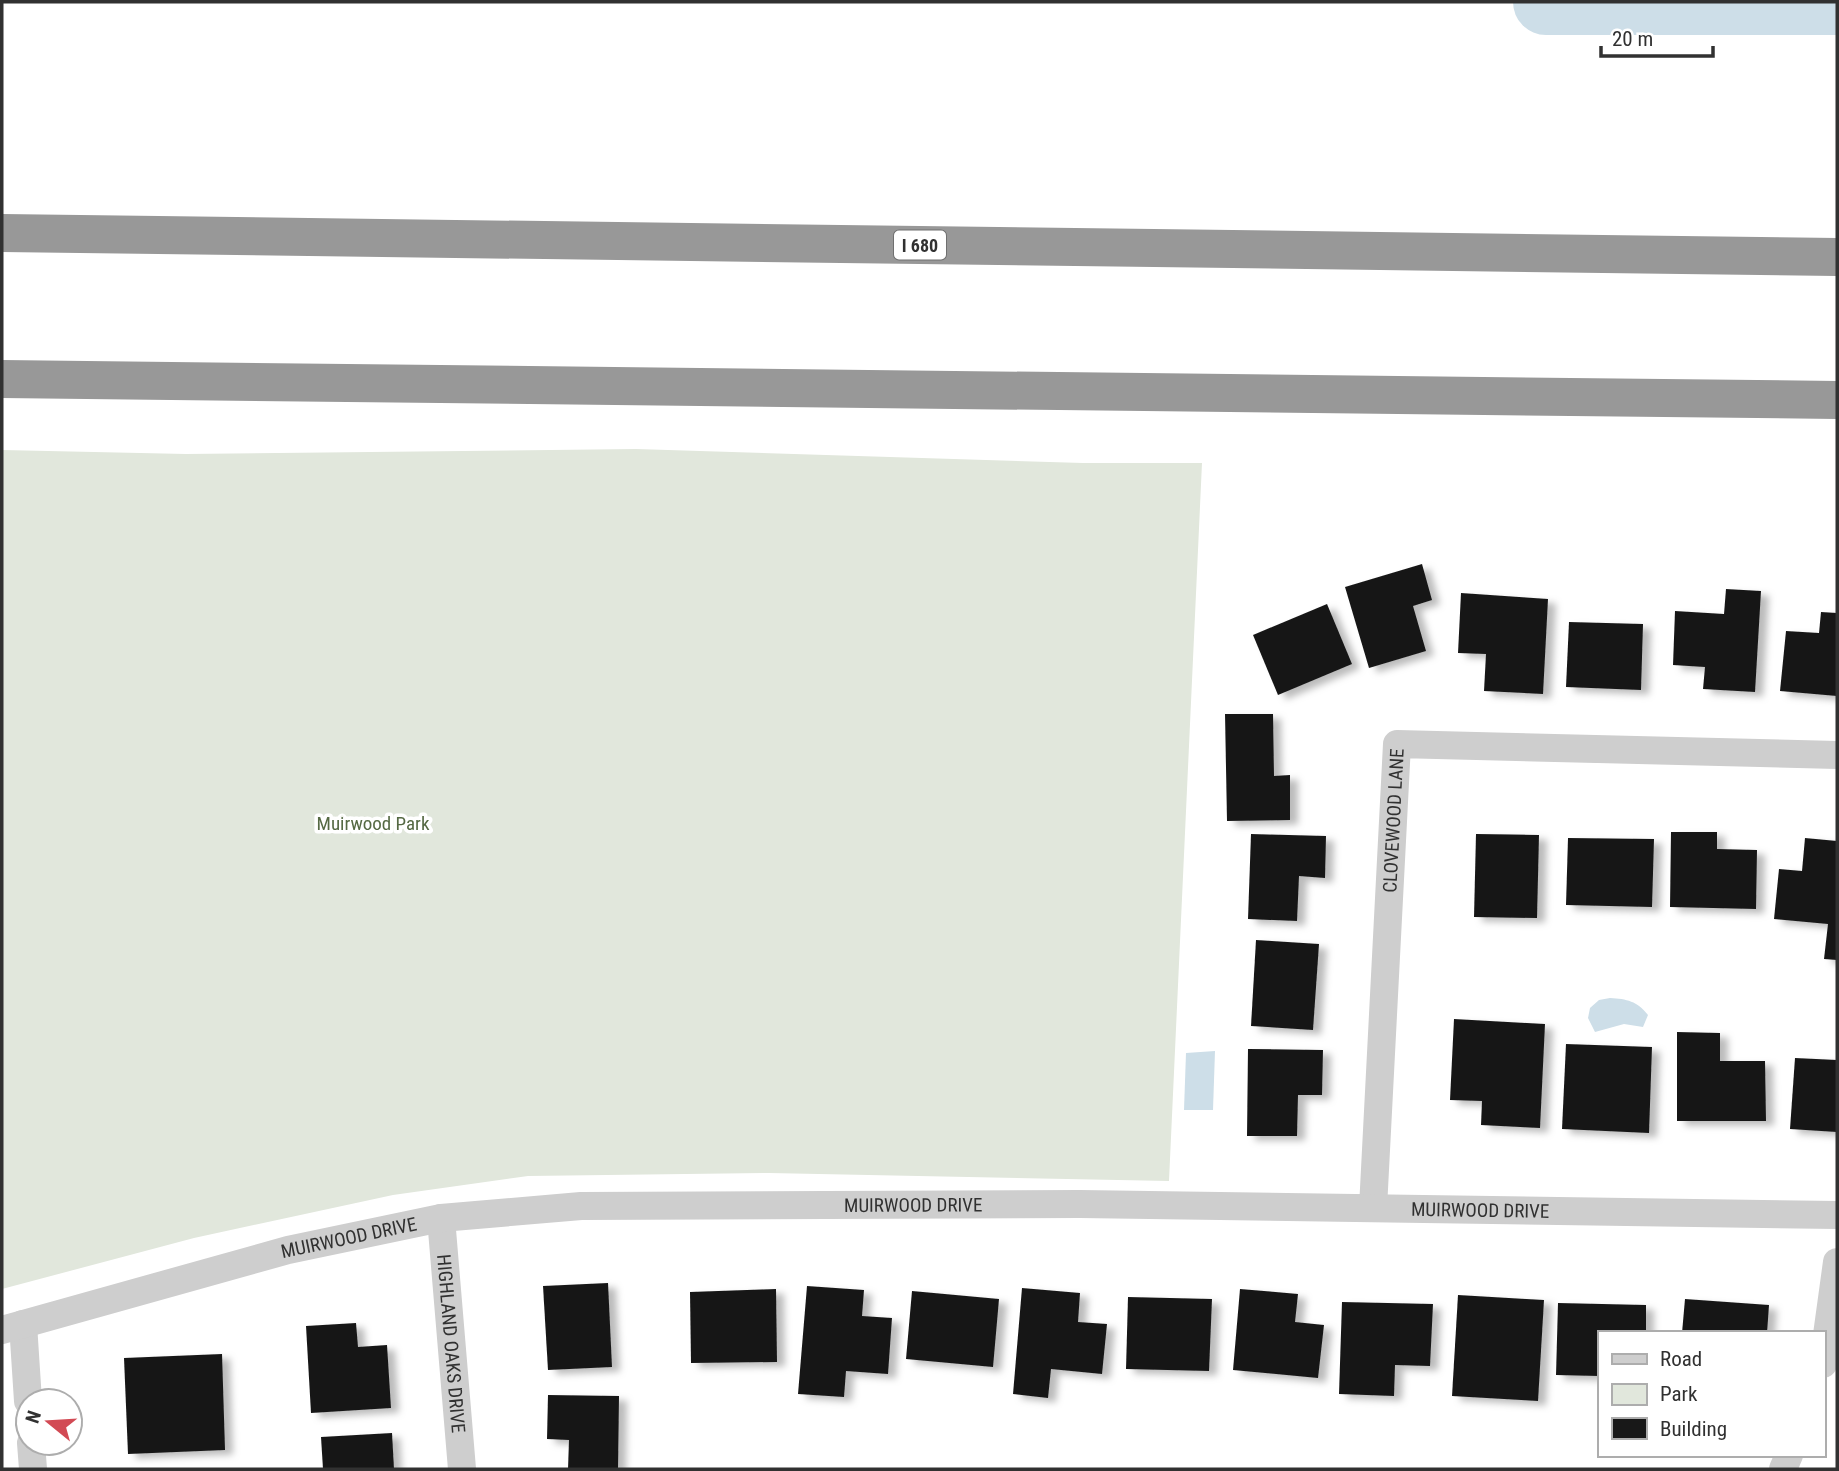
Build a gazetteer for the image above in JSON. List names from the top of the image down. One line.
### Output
{"streets":{"highway":["I 680"],"street":["CLOVEWOOD LANE","MUIRWOOD DRIVE","HIGHLAND OAKS DRIVE"]},"crossings":[["CLOVEWOOD LANE","MUIRWOOD DRIVE"],["MUIRWOOD DRIVE","HIGHLAND OAKS DRIVE"]],"parks":["Muirwood Park"],"legend":["Road","Park","Building"],"scale_bar":"20 m","north":"left"}
